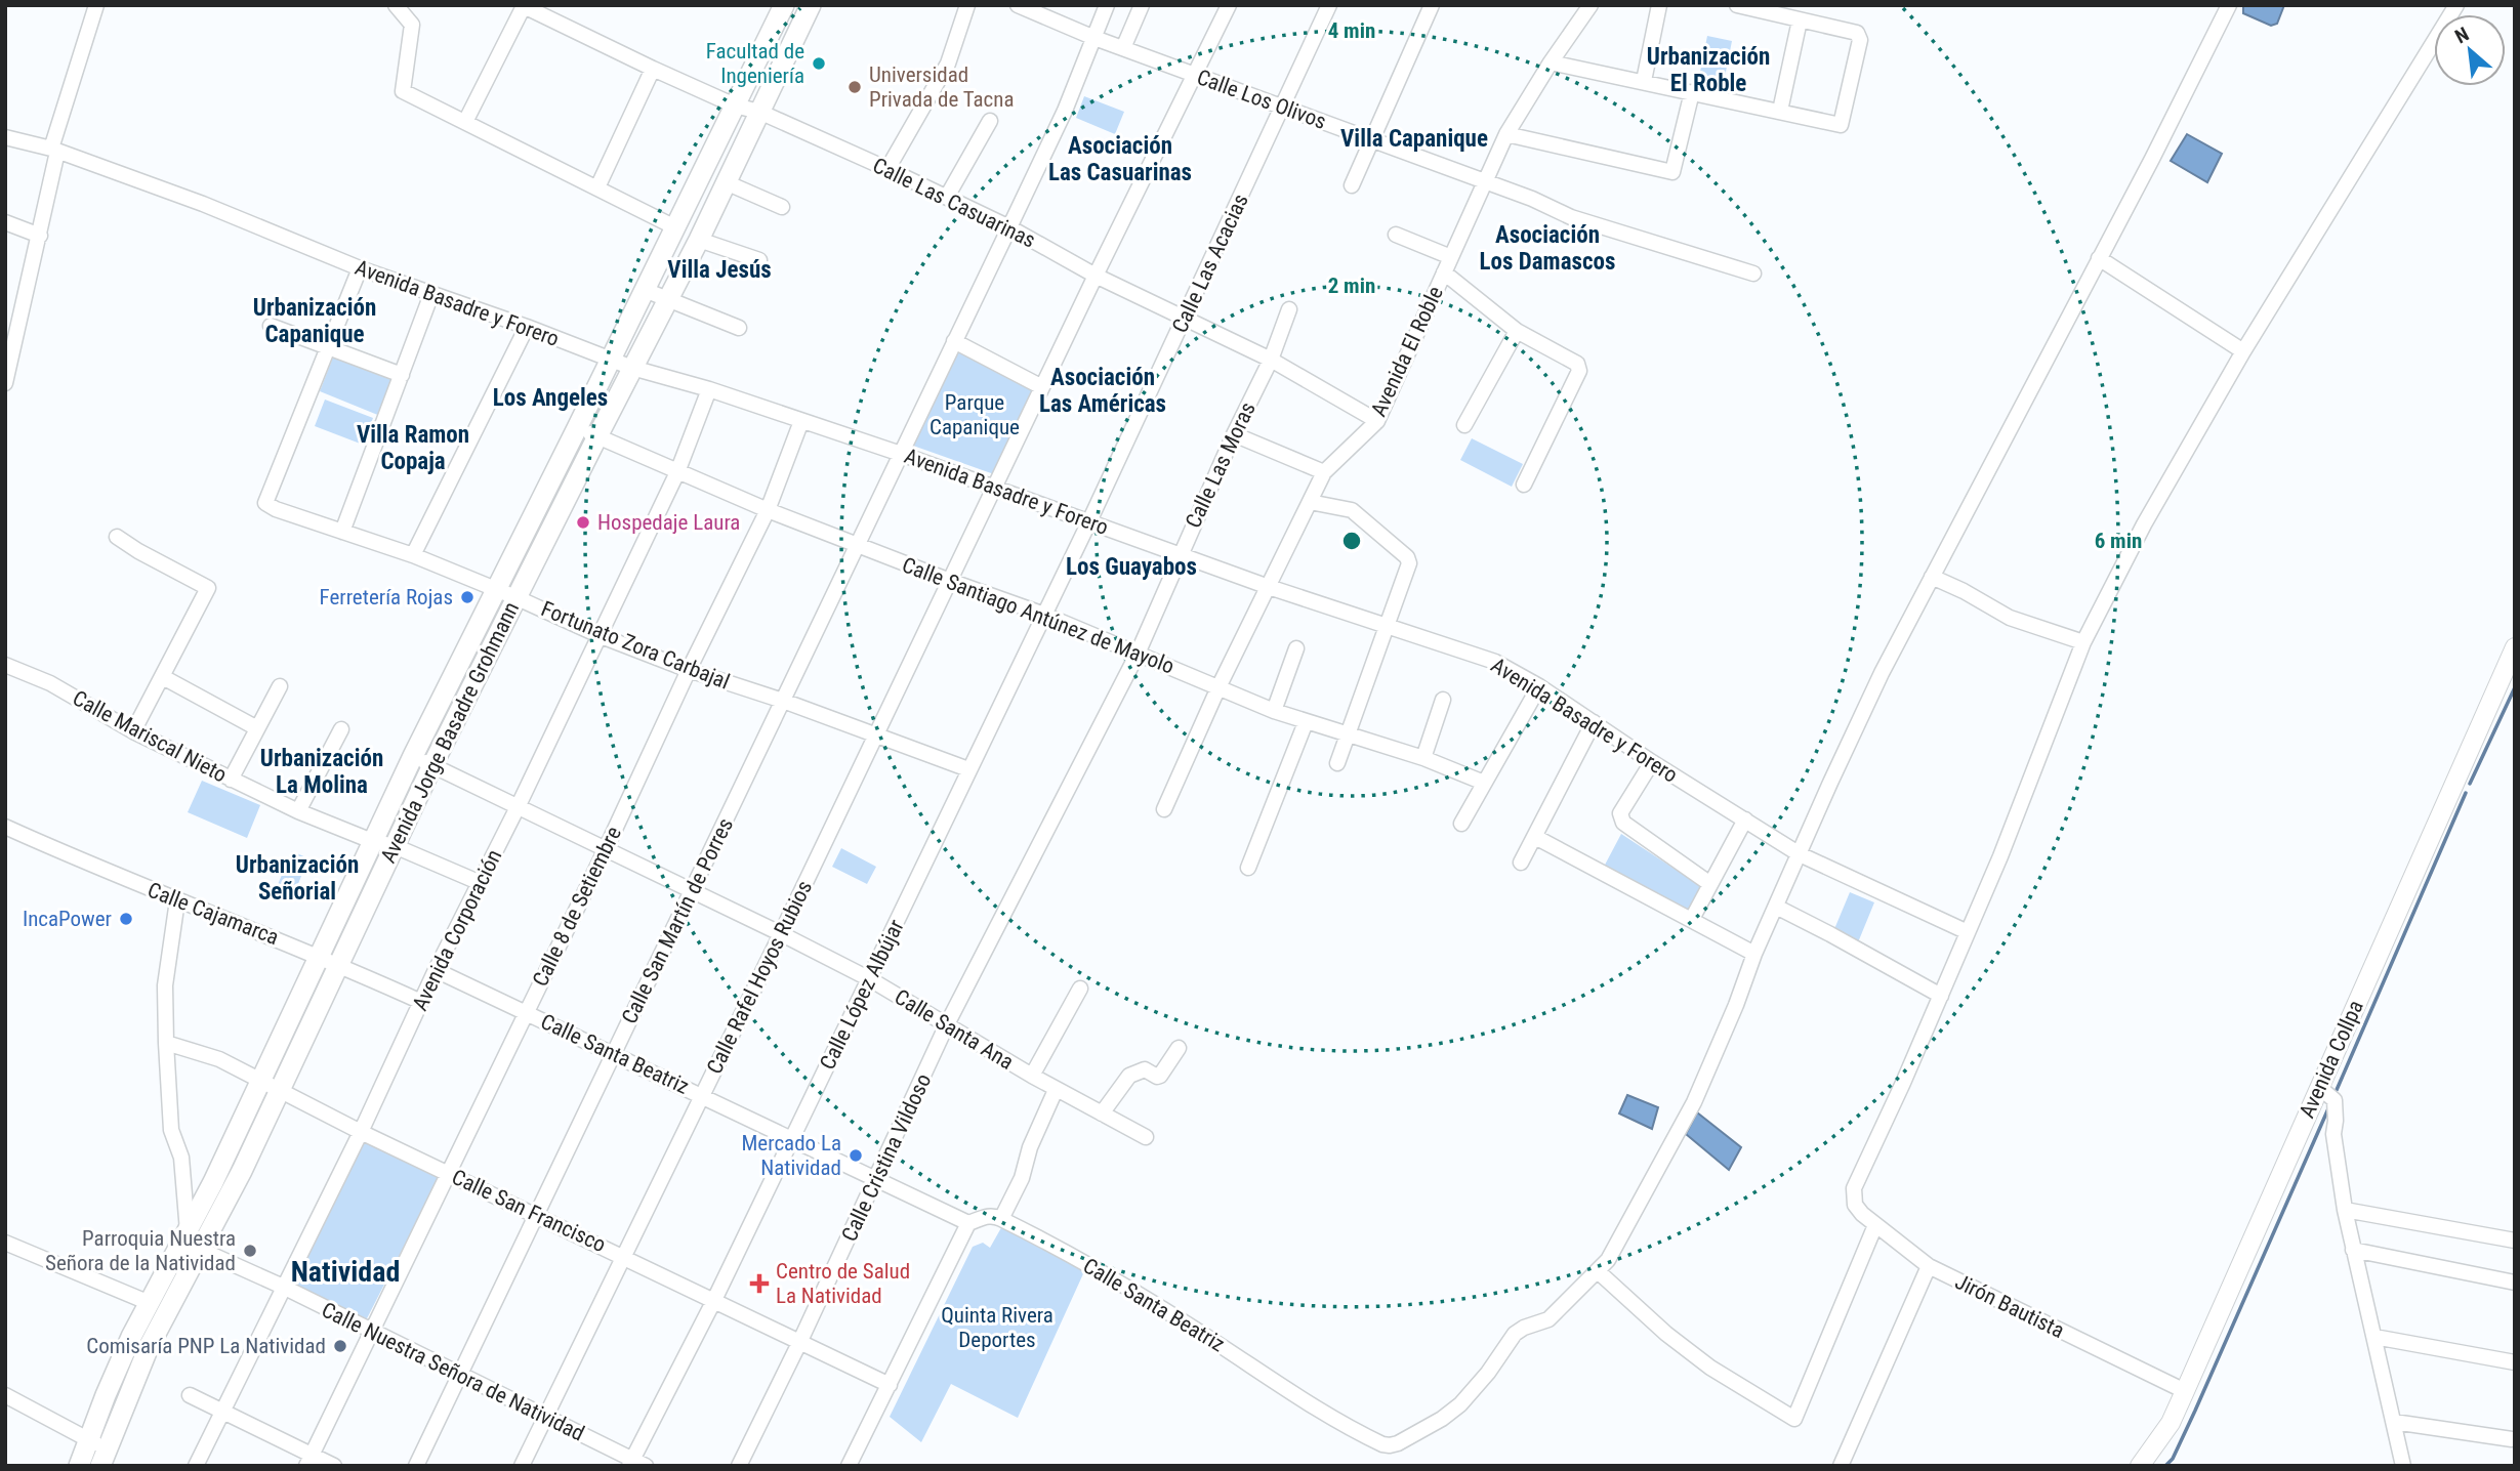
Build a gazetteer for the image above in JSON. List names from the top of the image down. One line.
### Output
{"streets":{"highway":["Avenida Jorge Basadre Grohmann"],"main road":["Avenida Collpa"],"street":["Calle Los Olivos","Calle Las Casuarinas","Calle Las Acacias","Avenida Basadre y Forero","Avenida El Roble","Calle Las Moras","Calle Santiago Antúnez de Mayolo","Fortunato Zora Carbajal","Calle Mariscal Nieto","Calle 8 de Setiembre","Calle Cajamarca","Calle San Martín de Porres","Avenida Corporación","Calle Rafel Hoyos Rubios","Calle López Albújar","Calle Santa Ana","Calle Santa Beatriz","Calle Cristina Vildoso","Calle San Francisco","Jirón Bautista","Calle Nuestra Señora de Natividad"]},"crossings":[["Calle Los Olivos","Calle Las Acacias"],["Calle Los Olivos","Avenida El Roble"],["Calle Los Olivos","Calle San Martín de Porres"],["Calle Los Olivos","Calle Rafel Hoyos Rubios"],["Calle Las Casuarinas","Calle Las Acacias"],["Calle Las Casuarinas","Avenida El Roble"],["Calle Las Casuarinas","Calle Las Moras"],["Calle Las Casuarinas","Avenida Jorge Basadre Grohmann"],["Calle Las Casuarinas","Calle San Martín de Porres"],["Calle Las Casuarinas","Calle Rafel Hoyos Rubios"],["Calle Las Acacias","Avenida Basadre y Forero"],["Calle Las Acacias","Calle López Albújar"],["Avenida Basadre y Forero","Avenida El Roble"],["Avenida Basadre y Forero","Calle Las Moras"],["Avenida Basadre y Forero","Avenida Jorge Basadre Grohmann"],["Avenida Basadre y Forero","Calle 8 de Setiembre"],["Avenida Basadre y Forero","Calle San Martín de Porres"],["Avenida Basadre y Forero","Avenida Corporación"],["Avenida Basadre y Forero","Calle Rafel Hoyos Rubios"],["Avenida Basadre y Forero","Calle López Albújar"],["Avenida El Roble","Calle Santiago Antúnez de Mayolo"],["Calle Las Moras","Calle Santiago Antúnez de Mayolo"],["Calle Las Moras","Calle Cristina Vildoso"],["Calle Santiago Antúnez de Mayolo","Avenida Jorge Basadre Grohmann"],["Calle Santiago Antúnez de Mayolo","Calle 8 de Setiembre"],["Calle Santiago Antúnez de Mayolo","Calle San Martín de Porres"],["Calle Santiago Antúnez de Mayolo","Avenida Corporación"],["Calle Santiago Antúnez de Mayolo","Calle Rafel Hoyos Rubios"],["Calle Santiago Antúnez de Mayolo","Calle López Albújar"],["Fortunato Zora Carbajal","Avenida Jorge Basadre Grohmann"],["Fortunato Zora Carbajal","Calle 8 de Setiembre"],["Fortunato Zora Carbajal","Calle San Martín de Porres"],["Fortunato Zora Carbajal","Avenida Corporación"],["Fortunato Zora Carbajal","Calle Rafel Hoyos Rubios"],["Fortunato Zora Carbajal","Calle López Albújar"],["Avenida Jorge Basadre Grohmann","Calle Mariscal Nieto"],["Avenida Jorge Basadre Grohmann","Calle Cajamarca"],["Avenida Jorge Basadre Grohmann","Calle Santa Ana"],["Avenida Jorge Basadre Grohmann","Calle San Francisco"],["Avenida Jorge Basadre Grohmann","Calle Nuestra Señora de Natividad"],["Calle Mariscal Nieto","Avenida Corporación"],["Calle 8 de Setiembre","Calle Santa Ana"],["Calle 8 de Setiembre","Calle Santa Beatriz"],["Calle 8 de Setiembre","Calle San Francisco"],["Calle 8 de Setiembre","Calle Nuestra Señora de Natividad"],["Calle Cajamarca","Avenida Corporación"],["Calle San Martín de Porres","Calle Santa Ana"],["Calle San Martín de Porres","Calle Santa Beatriz"],["Calle San Martín de Porres","Calle San Francisco"],["Calle San Martín de Porres","Calle Nuestra Señora de Natividad"],["Avenida Corporación","Calle Santa Ana"],["Avenida Corporación","Calle Santa Beatriz"],["Avenida Corporación","Calle San Francisco"],["Avenida Corporación","Calle Nuestra Señora de Natividad"],["Calle Rafel Hoyos Rubios","Calle Santa Ana"],["Calle Rafel Hoyos Rubios","Calle Santa Beatriz"],["Calle Rafel Hoyos Rubios","Calle San Francisco"],["Calle Rafel Hoyos Rubios","Calle Nuestra Señora de Natividad"],["Calle López Albújar","Calle Santa Ana"],["Calle López Albújar","Calle Santa Beatriz"],["Calle López Albújar","Calle San Francisco"],["Calle López Albújar","Calle Nuestra Señora de Natividad"],["Calle Santa Ana","Calle Cristina Vildoso"],["Calle Santa Beatriz","Calle Cristina Vildoso"],["Avenida Collpa","Jirón Bautista"],["Calle Cristina Vildoso","Calle San Francisco"]],"districts":["Urbanización El Roble","Villa Capanique","Asociación Las Casuarinas","Asociación Los Damascos","Villa Jesús","Urbanización Capanique","Asociación Las Américas","Los Angeles","Villa Ramon Copaja","Los Guayabos","Urbanización La Molina","Urbanización Señorial","Natividad"],"parks":["Parque Capanique","Quinta Rivera Deportes"],"places":{"other":["Facultad de Ingeniería","Universidad Privada de Tacna","Hospedaje Laura","Ferretería Rojas","IncaPower","Mercado La Natividad","Parroquia Nuestra Señora de la Natividad","Comisaría PNP La Natividad"],"health":["Centro de Salud La Natividad"]},"north":"top left","rings":["4 min","2 min","6 min"]}
